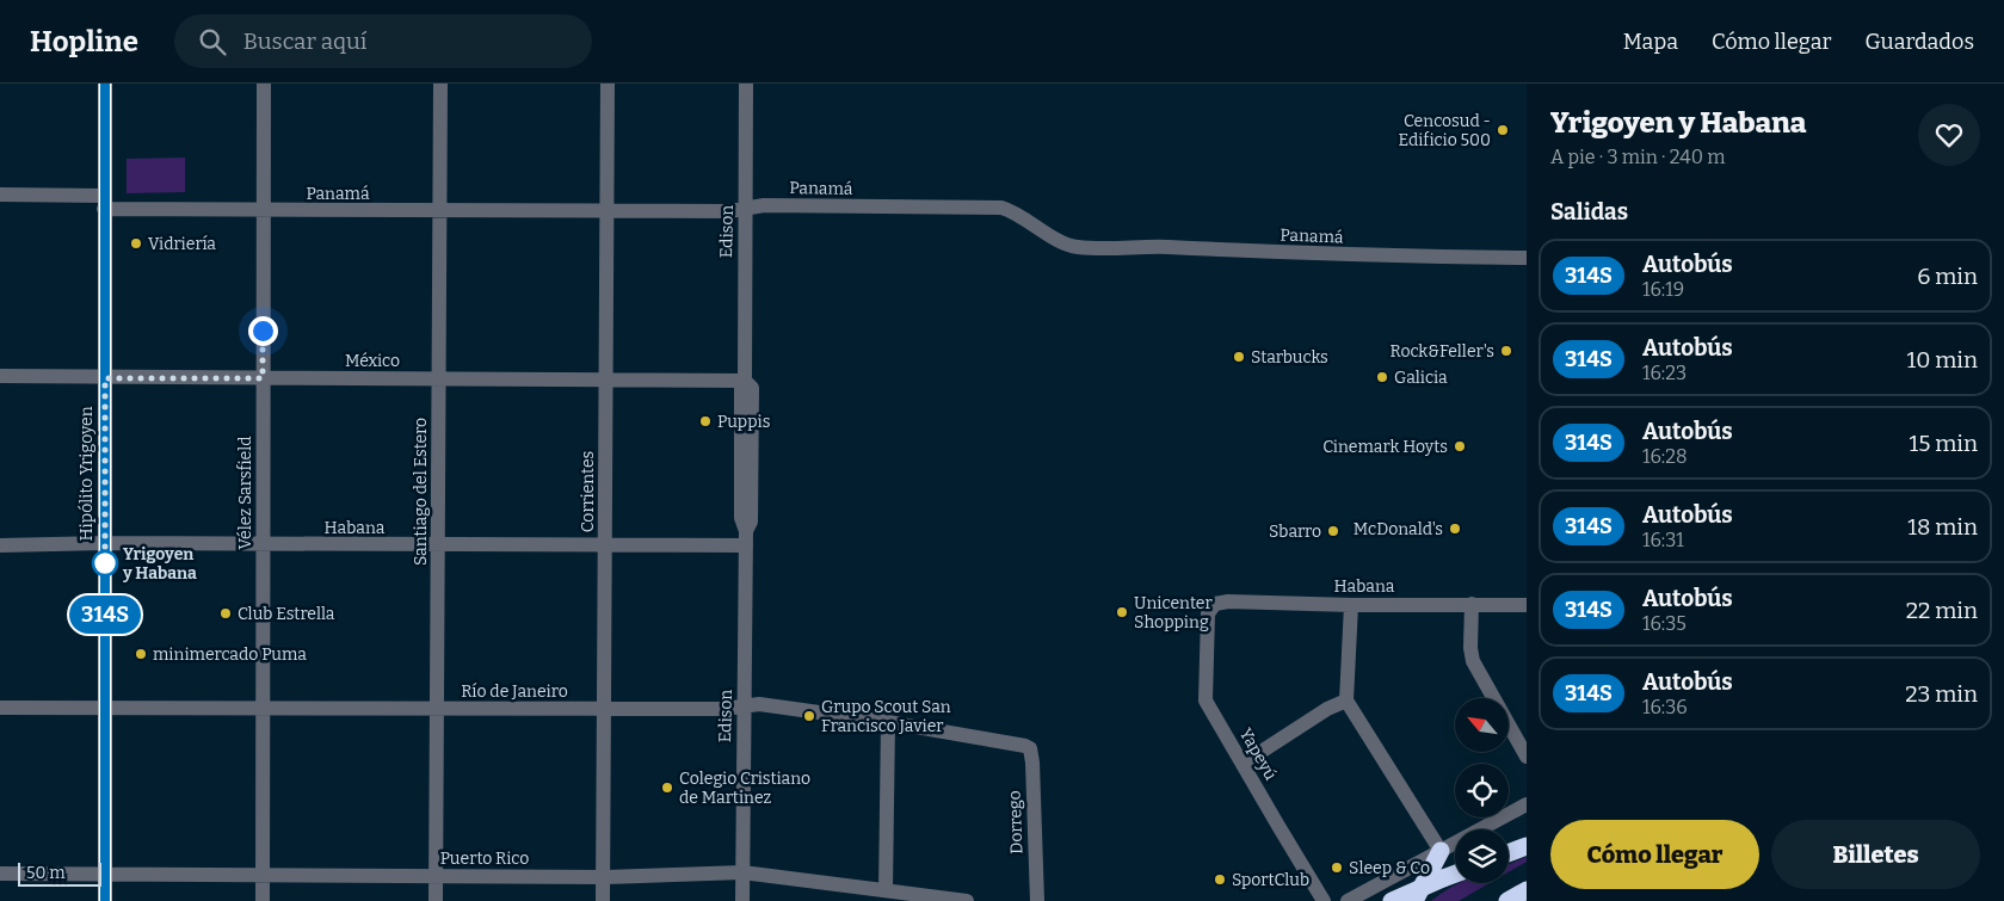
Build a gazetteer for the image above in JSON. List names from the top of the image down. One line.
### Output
{"streets":{"street":["Panamá","Edison","México","Hipólito Yrigoyen","Santiago del Estero","Corrientes","Vélez Sarsfield","Habana","Río de Janeiro","Yapeyú","Dorrego","Puerto Rico"]},"crossings":[["Panamá","Edison"],["Panamá","Hipólito Yrigoyen"],["Panamá","Santiago del Estero"],["Panamá","Corrientes"],["Panamá","Vélez Sarsfield"],["Edison","México"],["Edison","Habana"],["Edison","Río de Janeiro"],["Edison","Puerto Rico"],["México","Hipólito Yrigoyen"],["México","Santiago del Estero"],["México","Corrientes"],["México","Vélez Sarsfield"],["Hipólito Yrigoyen","Habana"],["Hipólito Yrigoyen","Río de Janeiro"],["Hipólito Yrigoyen","Puerto Rico"],["Santiago del Estero","Habana"],["Santiago del Estero","Río de Janeiro"],["Santiago del Estero","Puerto Rico"],["Corrientes","Habana"],["Corrientes","Río de Janeiro"],["Corrientes","Puerto Rico"],["Vélez Sarsfield","Habana"],["Vélez Sarsfield","Río de Janeiro"],["Vélez Sarsfield","Puerto Rico"],["Habana","Yapeyú"],["Río de Janeiro","Dorrego"]],"places":["Cencosud - Edificio 500","Vidriería","Rock&Feller's","Starbucks","Galicia","Puppis","Cinemark Hoyts","McDonald's","Sbarro","Yrigoyen y Habana","Unicenter Shopping","Club Estrella","minimercado Puma","Grupo Scout San Francisco Javier","Colegio Cristiano de Martinez","Sleep & Co","SportClub"],"lines":["bus line 314S"],"scale_bar":"50 m","north":"top left","page":{"header":"Hopline","search":"Buscar aquí","nav":["Mapa","Cómo llegar","Guardados"],"on_map":"314S","heading":[["Yrigoyen y Habana","A pie · 3 min · 240 m"],"Salidas"],"list":[{"mark":"314S","name":"Autobús","note":"16:19","value":"6 min"},{"mark":"314S","name":"Autobús","note":"16:23","value":"10 min"},{"mark":"314S","name":"Autobús","note":"16:28","value":"15 min"},{"mark":"314S","name":"Autobús","note":"16:31","value":"18 min"},{"mark":"314S","name":"Autobús","note":"16:35","value":"22 min"},{"mark":"314S","name":"Autobús","note":"16:36","value":"23 min"}],"buttons":["Cómo llegar","Billetes"],"scale":"50 m"}}
